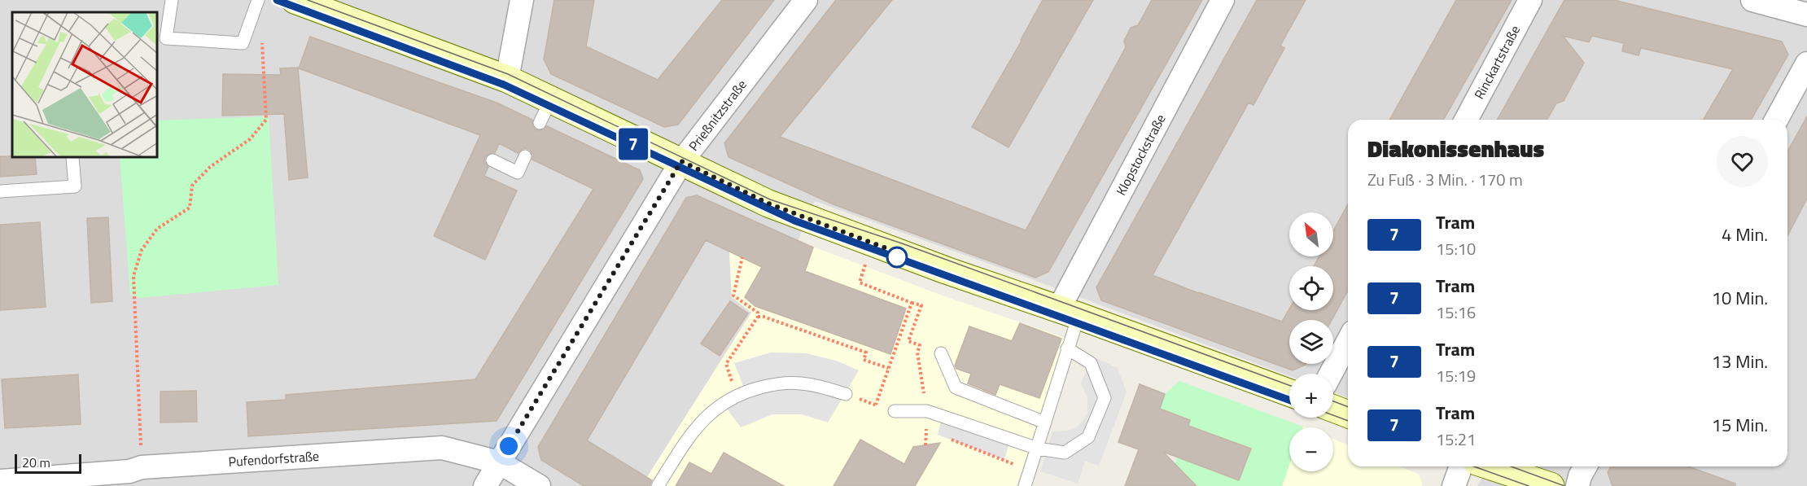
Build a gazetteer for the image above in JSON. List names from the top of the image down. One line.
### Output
{"streets":{"street":["Rinckartstraße","Prießnitzstraße","Klopstockstraße","Pufendorfstraße"]},"crossings":[["Prießnitzstraße","Pufendorfstraße"]],"lines":["tram line 7"],"scale_bar":"20 m","north":"top left","page":{"on_map":"7","heading":["Diakonissenhaus","Zu Fuß · 3 Min. · 170 m"],"list":[{"mark":"7","name":"Tram","note":"15:10","value":"4 Min."},{"mark":"7","name":"Tram","note":"15:16","value":"10 Min."},{"mark":"7","name":"Tram","note":"15:19","value":"13 Min."},{"mark":"7","name":"Tram","note":"15:21","value":"15 Min."}],"map_buttons":["+","−"],"scale":"20 m"}}
